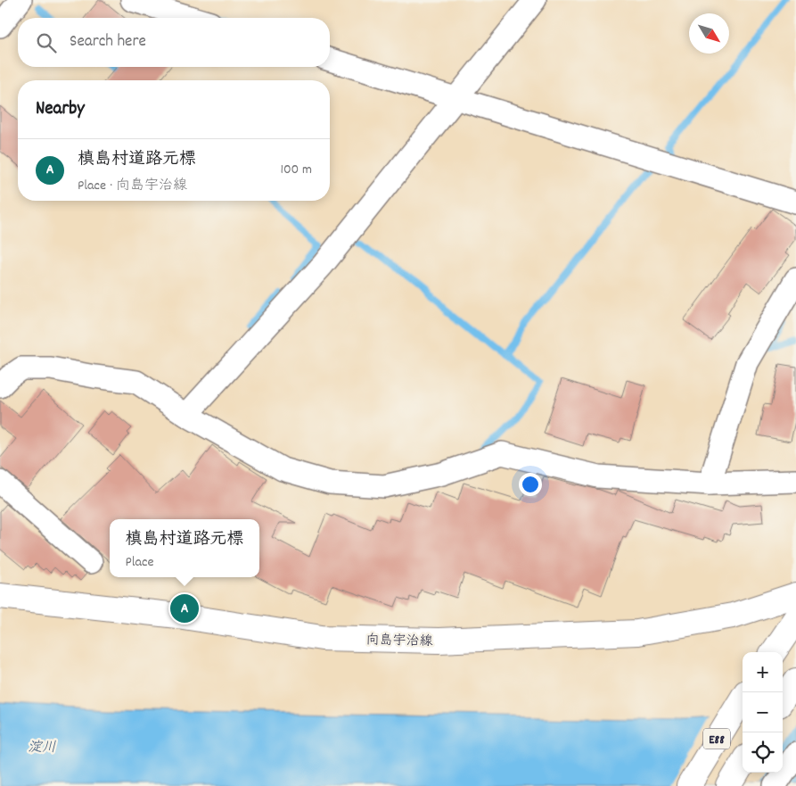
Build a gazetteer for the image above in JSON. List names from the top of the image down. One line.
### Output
{"streets":{"main road":["向島宇治線","E88"]},"water":["淀川"],"north":"bottom right","page":{"search":"Search here","heading":"Nearby","list":[{"mark":"A","name":"槙島村道路元標","note":"Place · 向島宇治線","value":"100 m"}],"popup":["槙島村道路元標","Place"],"pins":"A","map_buttons":["+","−"]}}
